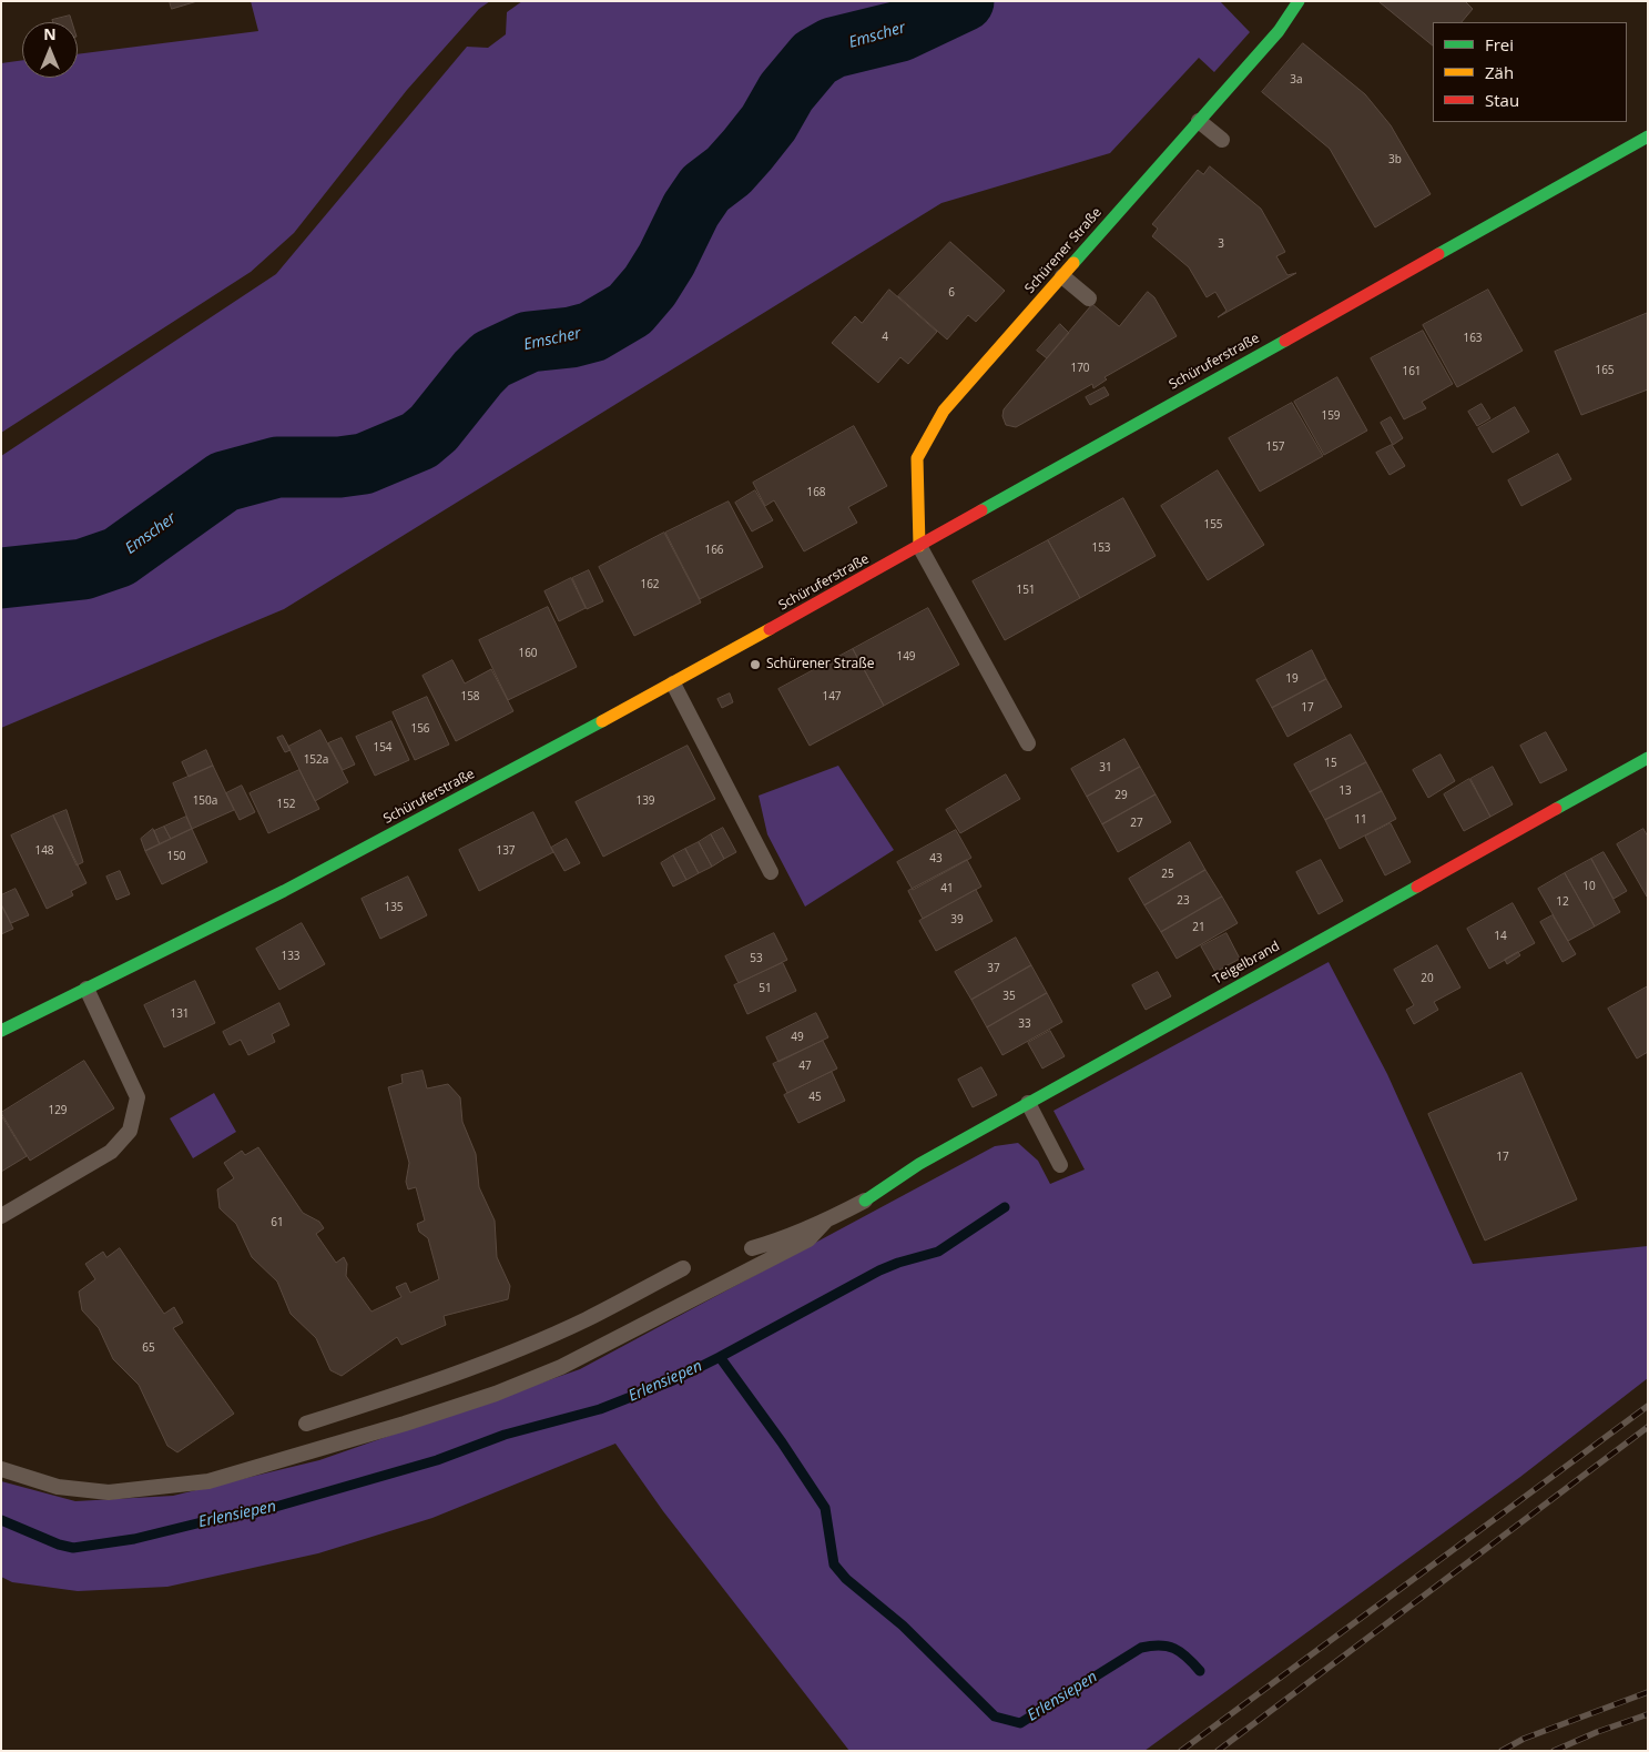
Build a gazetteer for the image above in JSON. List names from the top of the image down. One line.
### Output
{"streets":{"main road":["Schürener Straße","Schüruferstraße","Teigelbrand"]},"crossings":[["Schürener Straße","Schüruferstraße"]],"water":["Emscher","Erlensiepen"],"places":["Schürener Straße"],"house_numbers":["3a","3b","3","6","4","163","170","165","161","159","157","168","155","153","166","162","151","160","149","19","158","147","17","156","154","152a","15","31","13","29","150a","139","152","11","27","148","137","150","43","25","10","41","23","12","135","39","21","14","133","53","37","20","51","35","131","33","49","47","45","129","17","61","65"],"legend":["Frei","Zäh","Stau"],"north":"top"}
